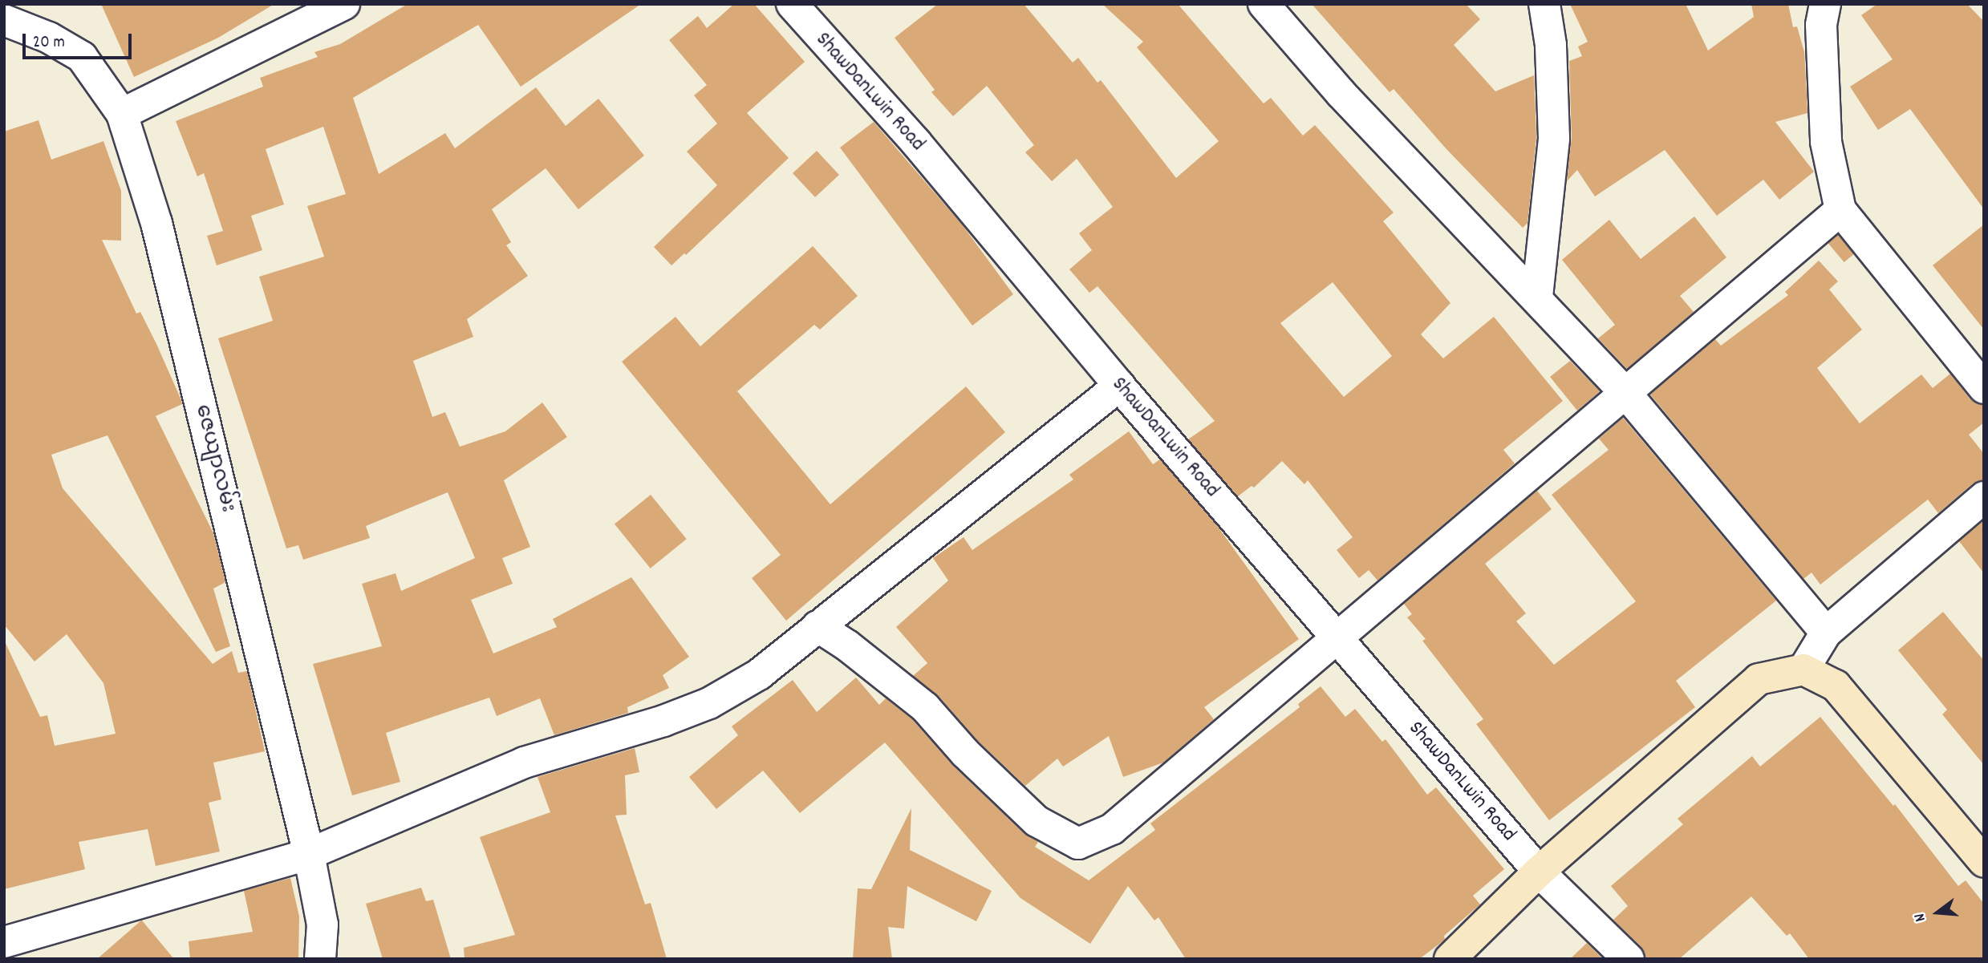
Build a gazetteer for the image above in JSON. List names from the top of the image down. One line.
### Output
{"streets":{"street":["ShawDanLwin Road","ဇေယျာလမ်း"]},"scale_bar":"20 m","north":"left"}
